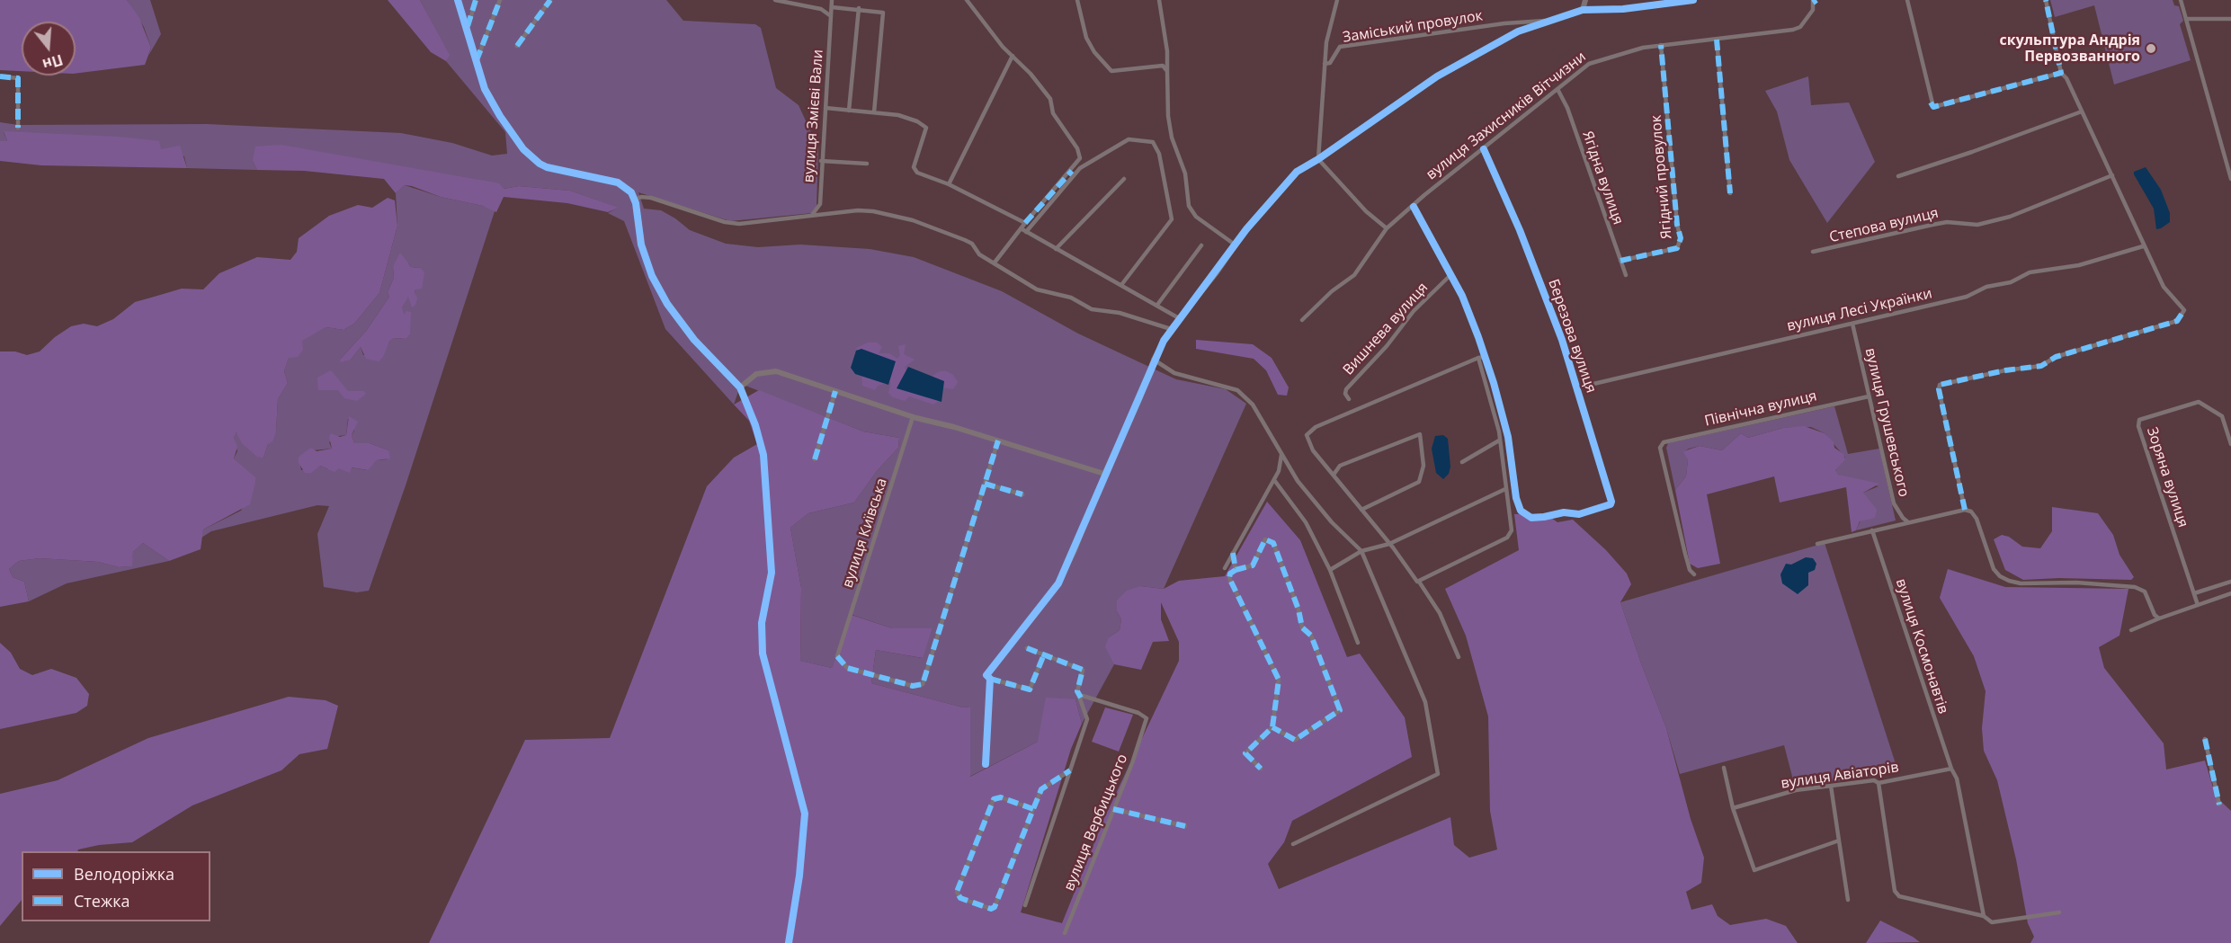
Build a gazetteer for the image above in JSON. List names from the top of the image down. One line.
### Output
{"streets":{"street":["Заміський провулок","вулиця Змієві Вали","вулиця Захисників Вітчизни","Ягідний провулок","Ягідна вулиця","Степова вулиця","вулиця Лесі Українки","Вишнева вулиця","Березова вулиця","Північна вулиця","вулиця Грушевського","Зоряна вулиця","вулиця Київська","вулиця Космонавтів","вулиця Авіаторів","вулиця Вербицького"]},"crossings":[["вулиця Захисників Вітчизни","Ягідний провулок"],["вулиця Захисників Вітчизни","Ягідна вулиця"],["вулиця Захисників Вітчизни","Березова вулиця"],["Ягідний провулок","Ягідна вулиця"],["вулиця Лесі Українки","Березова вулиця"],["вулиця Лесі Українки","вулиця Грушевського"],["Північна вулиця","вулиця Грушевського"],["вулиця Космонавтів","вулиця Авіаторів"]],"places":["скульптура Андрія Первозванного"],"legend":["Велодоріжка","Стежка"],"north":"bottom"}
